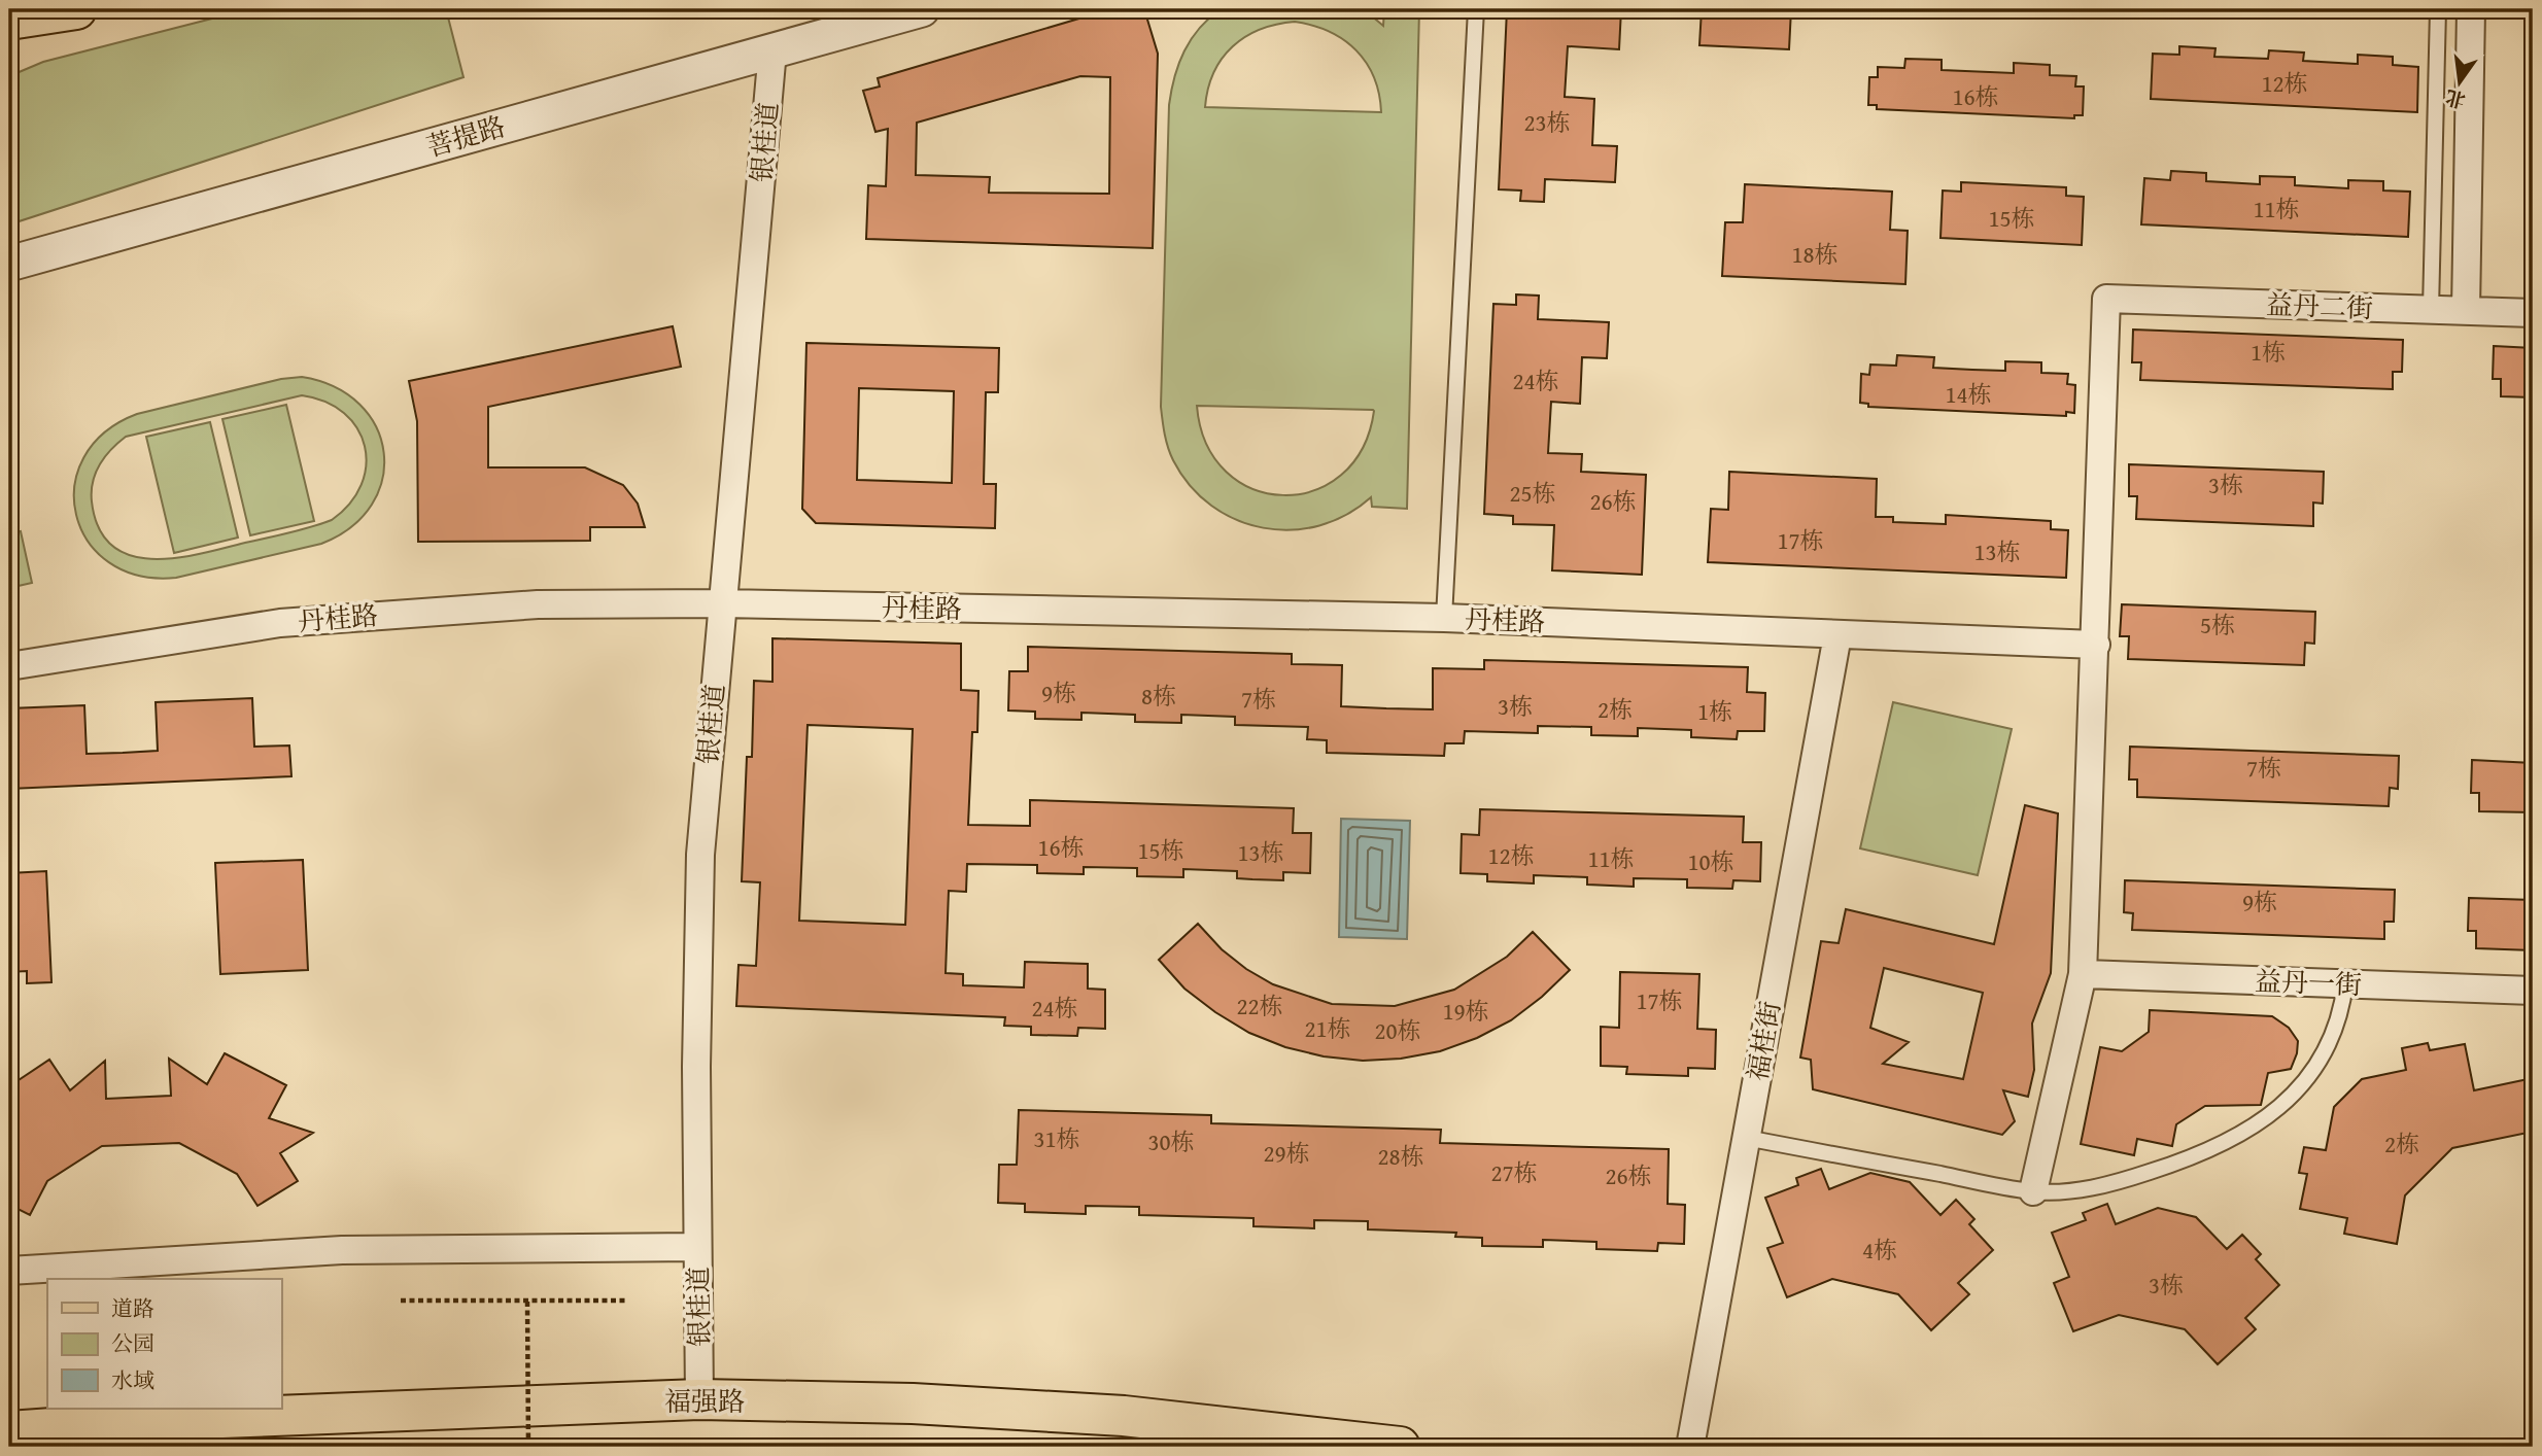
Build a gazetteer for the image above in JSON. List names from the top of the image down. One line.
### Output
{"streets":{"main road":["福强路"],"street":["菩提路","银桂道","益丹二街","丹桂路","益丹一街","福桂街"]},"crossings":[["菩提路","银桂道"],["银桂道","丹桂路"],["银桂道","福强路"],["益丹二街","丹桂路"],["丹桂路","福桂街"]],"house_numbers":["12栋","16栋","23栋","11栋","15栋","18栋","1栋","24栋","14栋","3栋","25栋","26栋","17栋","13栋","5栋","9栋","8栋","7栋","3栋","2栋","1栋","7栋","16栋","15栋","13栋","12栋","11栋","10栋","9栋","17栋","22栋","24栋","19栋","21栋","20栋","31栋","30栋","2栋","29栋","28栋","27栋","26栋","4栋","3栋"],"legend":["道路","公园","水域"],"north":"bottom"}
